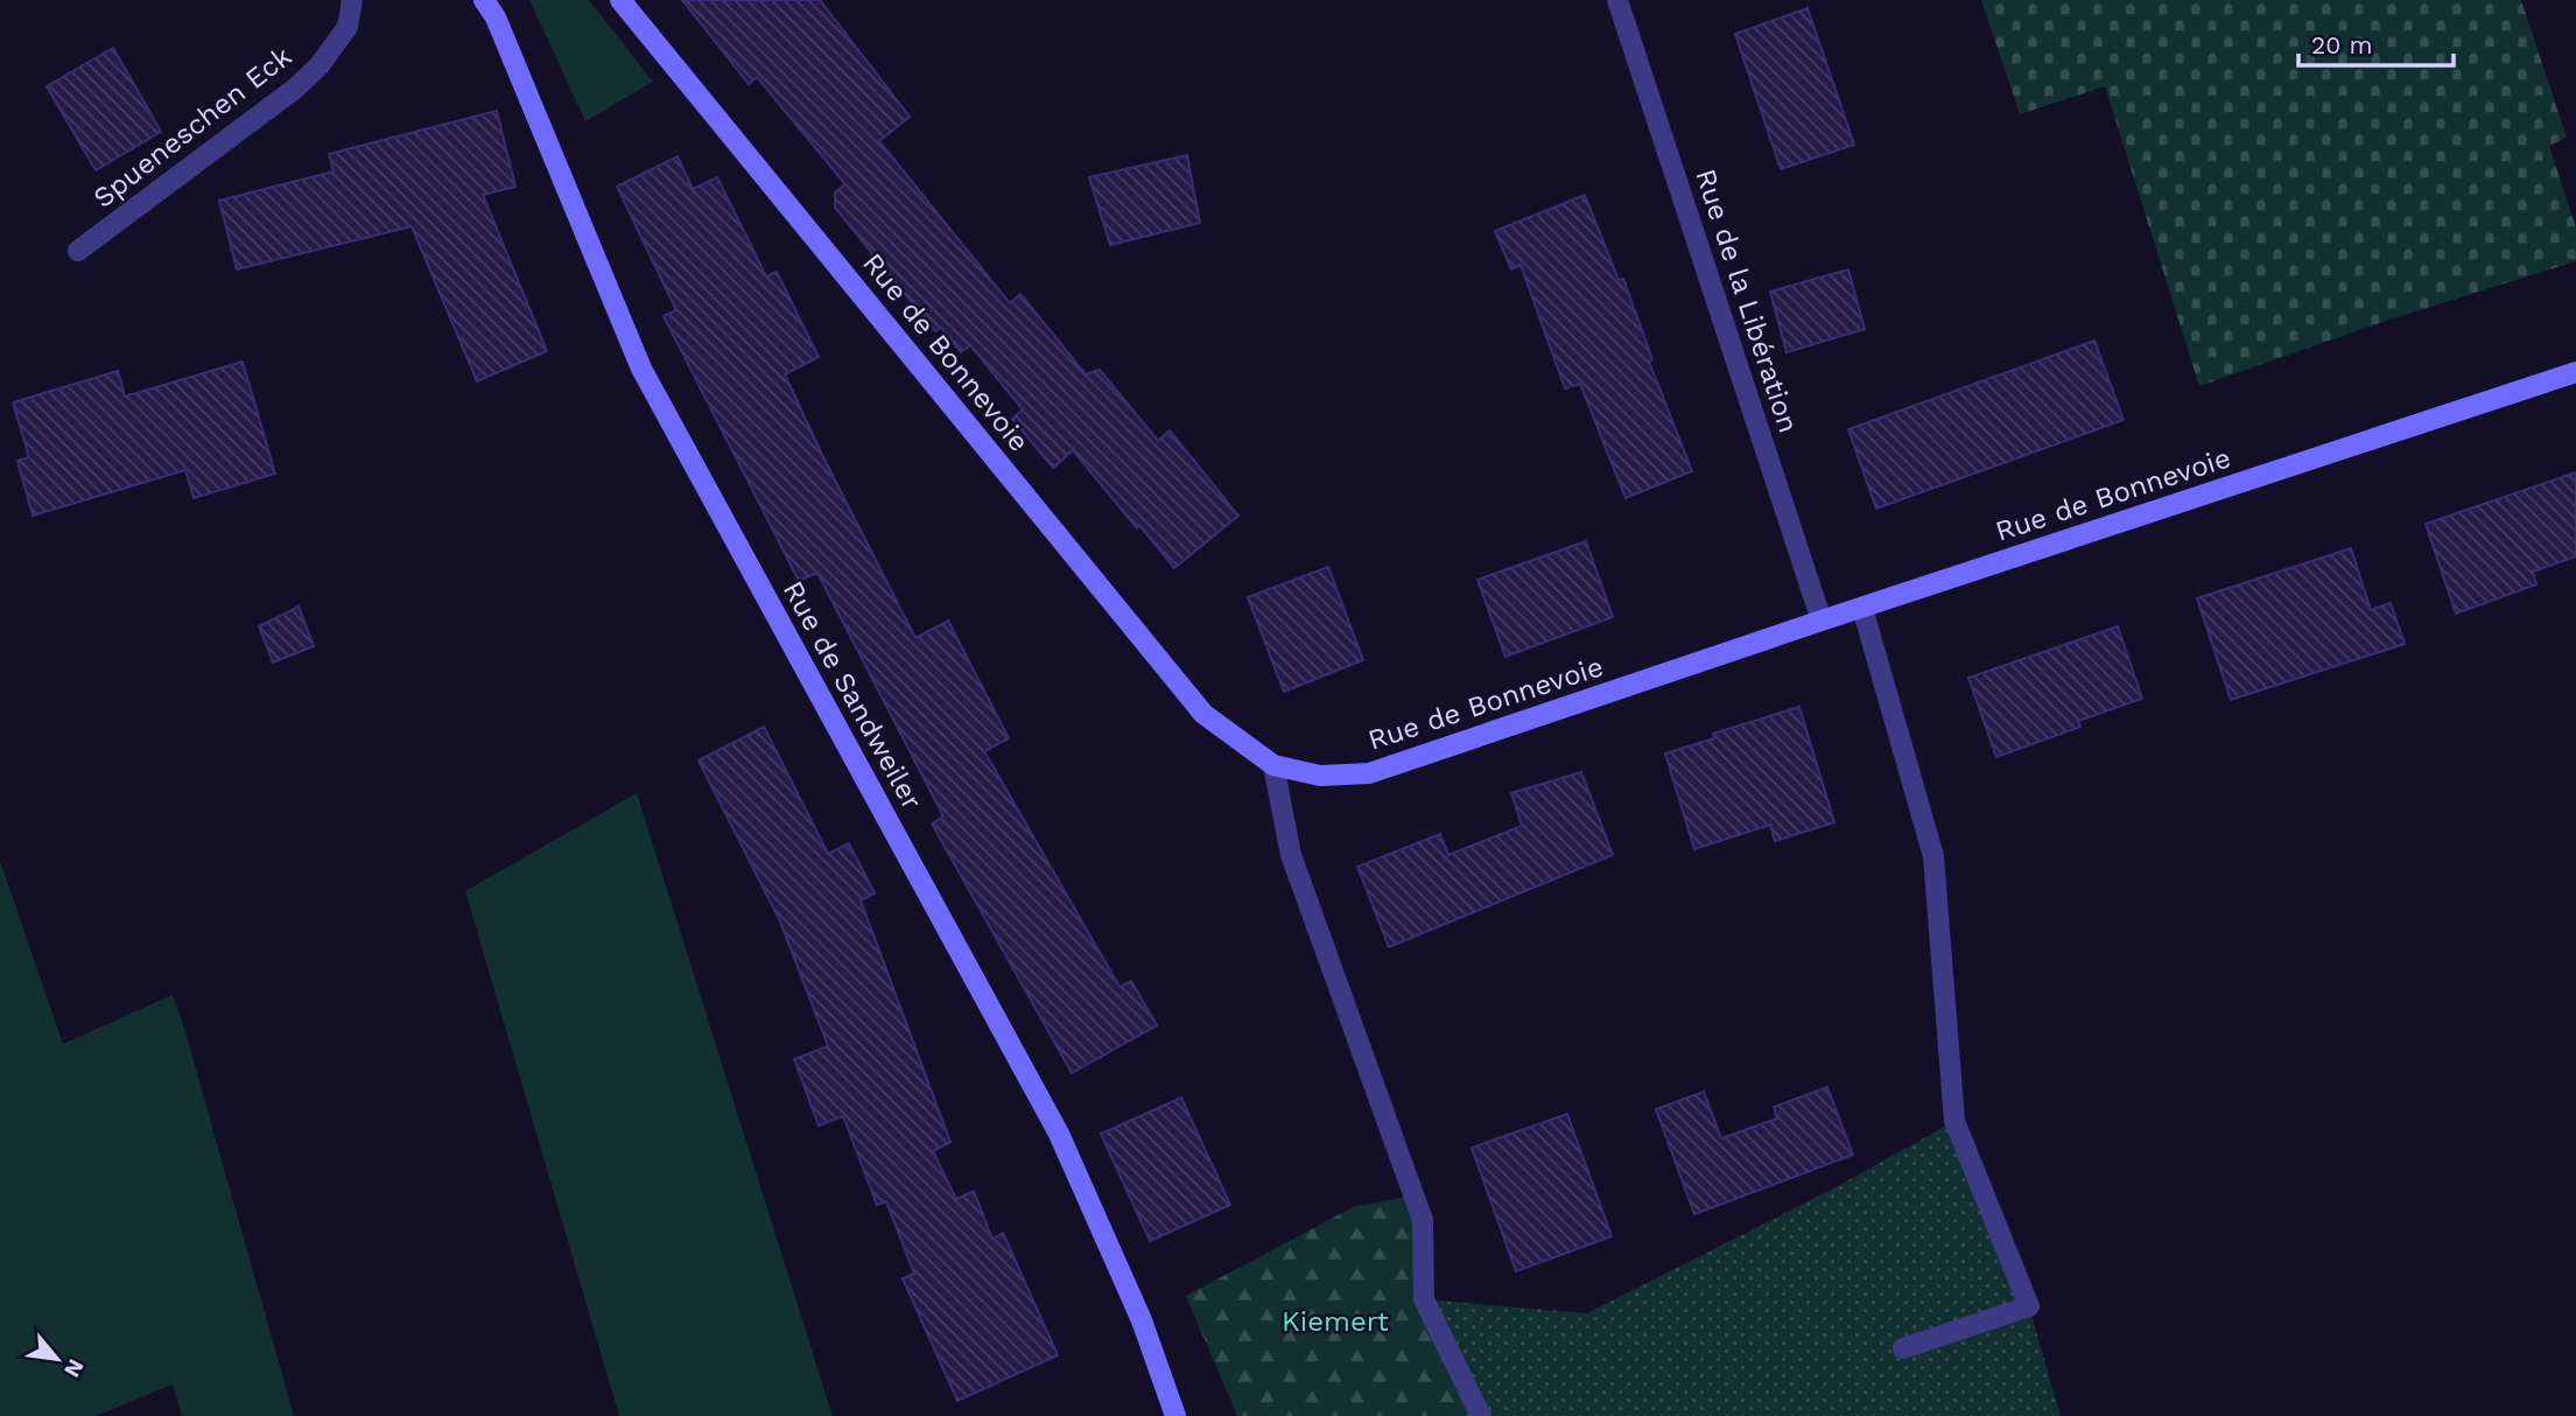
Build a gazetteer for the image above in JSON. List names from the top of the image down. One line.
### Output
{"streets":{"main road":["Rue de Bonnevoie","Rue de Sandweiler"],"street":["Spueneschen Eck","Rue de la Libération"]},"crossings":[["Rue de la Libération","Rue de Bonnevoie"]],"parks":["Kiemert"],"scale_bar":"20 m","north":"bottom right"}
